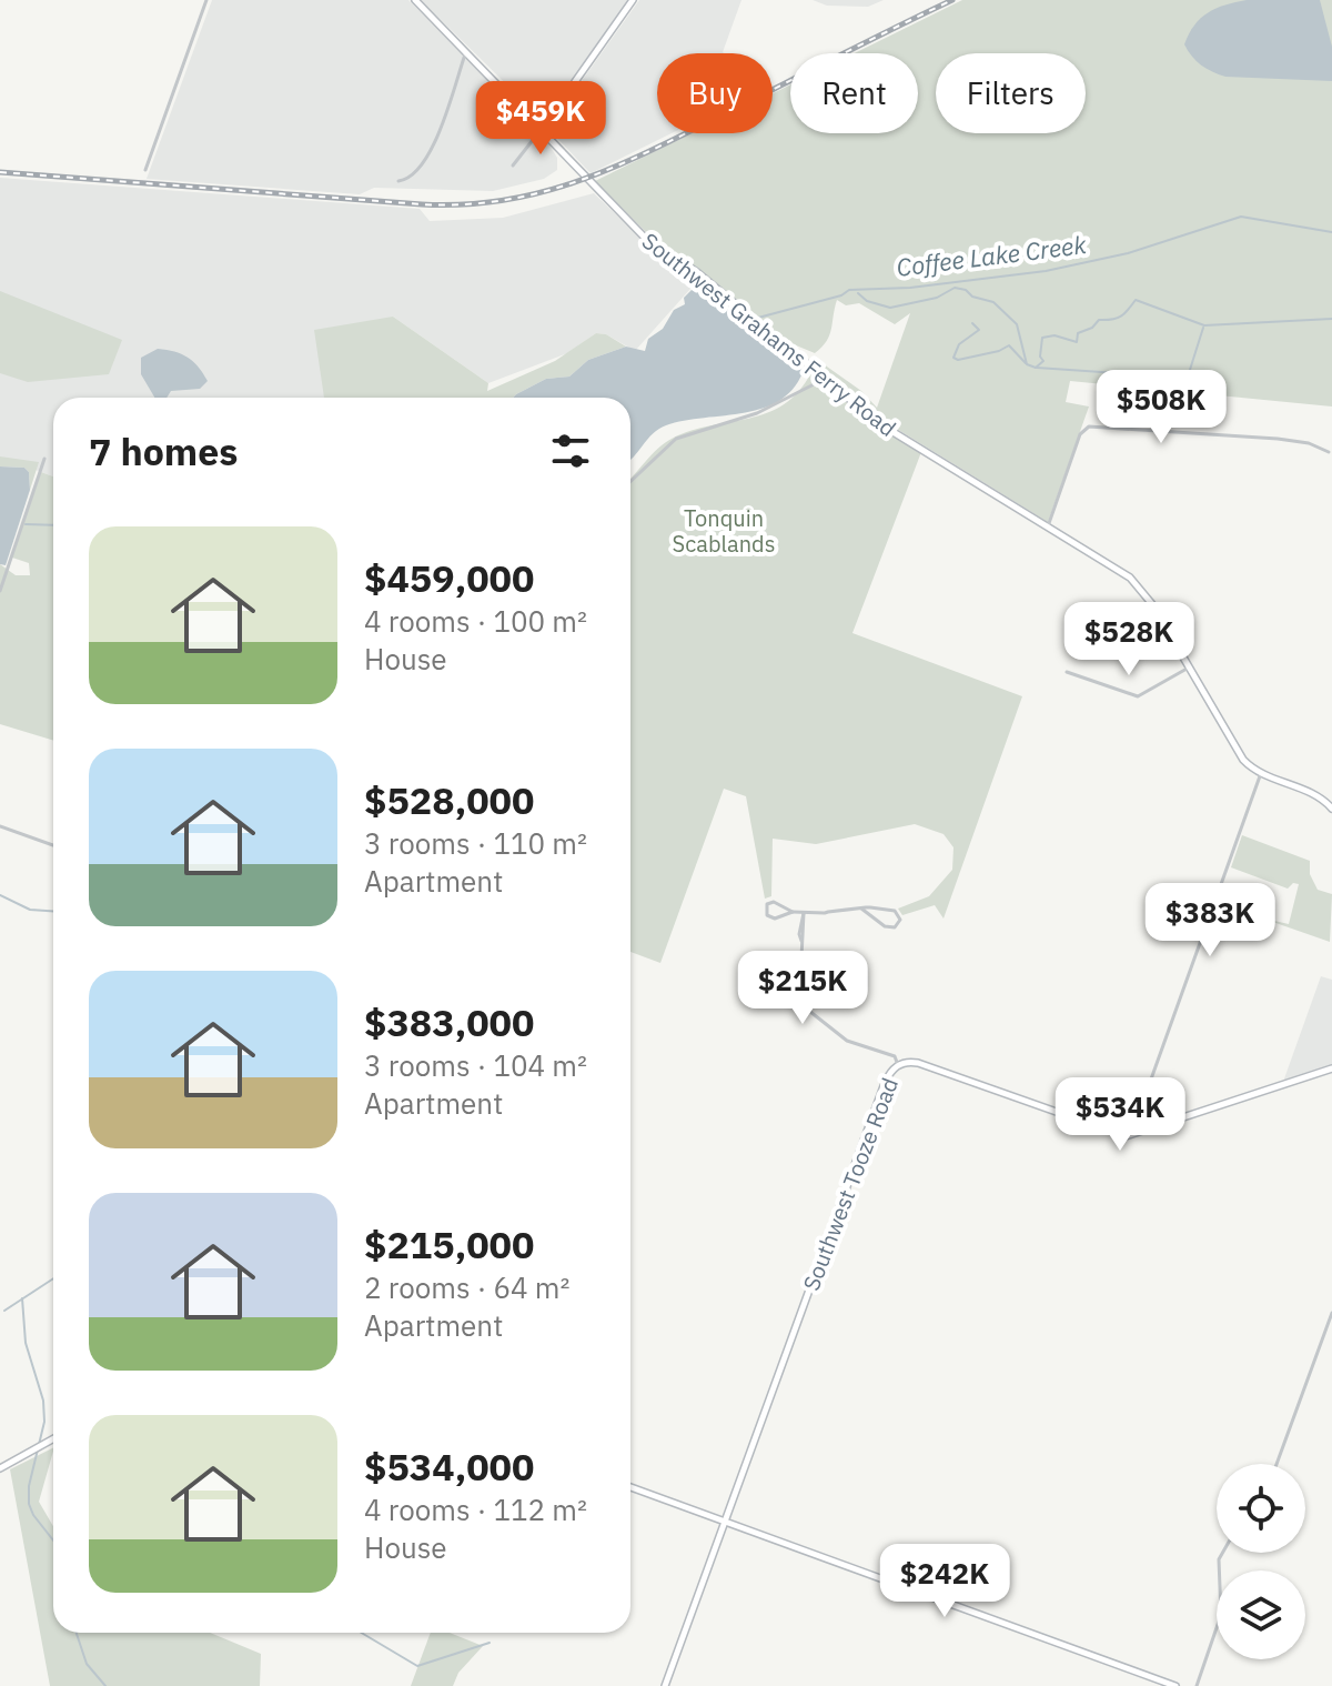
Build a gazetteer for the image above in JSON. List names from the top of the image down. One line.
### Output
{"streets":{"main road":["Southwest Grahams Ferry Road","Southwest Tooze Road"]},"water":["Coffee Lake Creek"],"parks":["Tonquin Scablands"],"page":{"chip":["Buy","Rent","Filters"],"price":["$459K","$508K","$528K","$383K","$215K","$534K","$242K"],"heading":"7 homes","list":[{"name":"$459,000","note":"4 rooms · 100 m² · House"},{"name":"$528,000","note":"3 rooms · 110 m² · Apartment"},{"name":"$383,000","note":"3 rooms · 104 m² · Apartment"},{"name":"$215,000","note":"2 rooms · 64 m² · Apartment"},{"name":"$534,000","note":"4 rooms · 112 m² · House"}]}}
